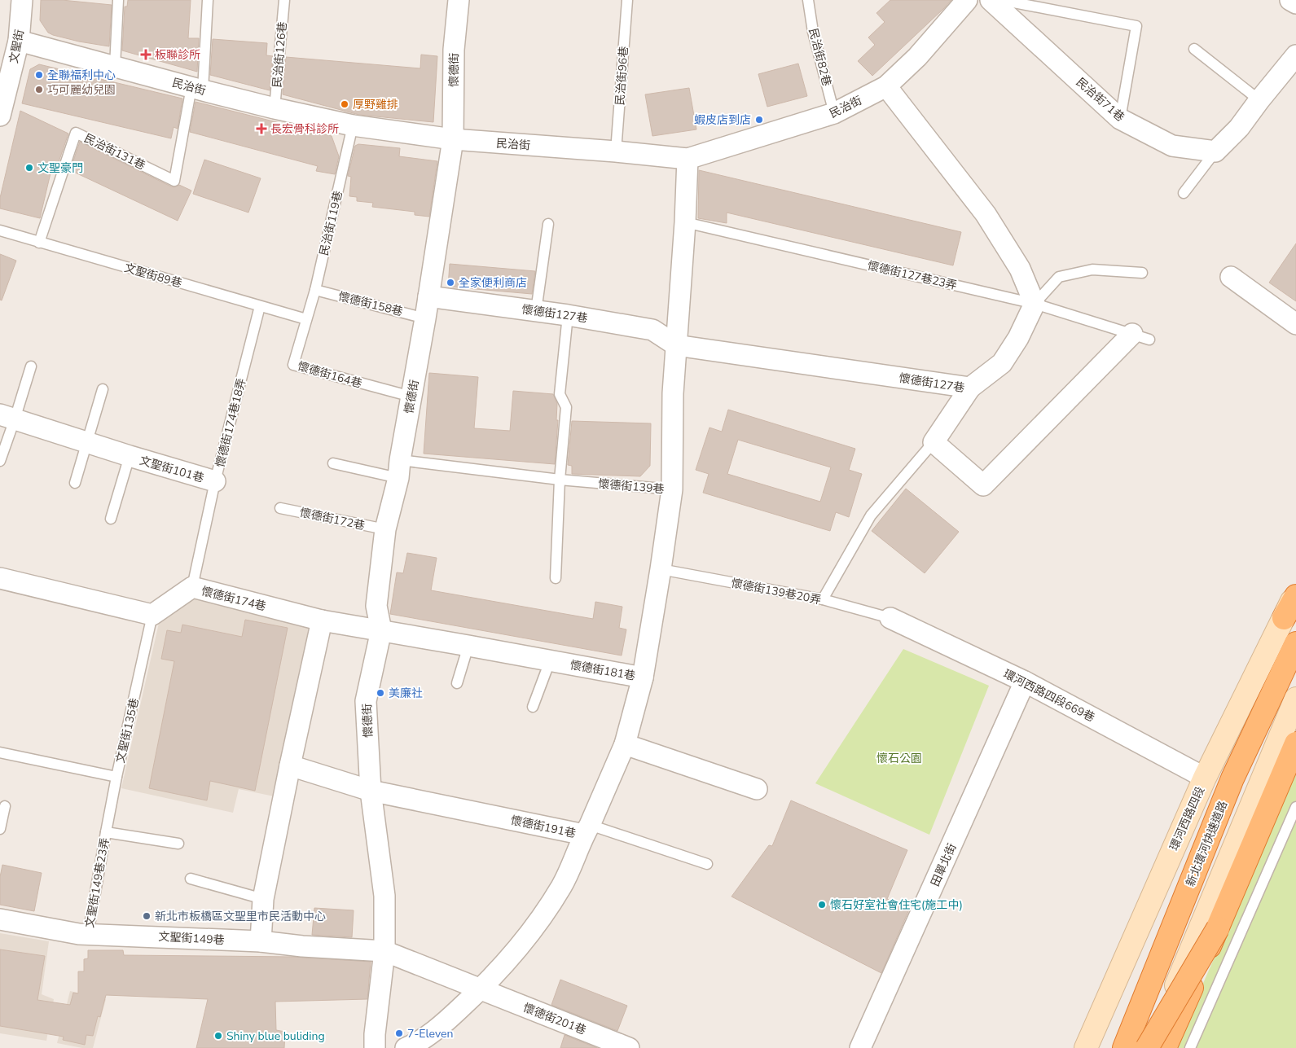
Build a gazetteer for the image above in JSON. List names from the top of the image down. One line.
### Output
{"streets":{"highway":["新北環河快速道路"],"main road":["環河西路四段"],"street":["文聖街","懷德街","民治街","民治街71巷","懷德街127巷","文聖街101巷","懷德街139巷","懷德街174巷","懷德街181巷","環河西路四段669巷","懷德街191巷","田單北街","文聖街149巷","懷德街201巷"],"lane":["民治街126巷","民治街82巷","民治街96巷","民治街131巷","民治街119巷","文聖街89巷","懷德街127巷23弄","懷德街158巷","懷德街164巷","懷德街174巷18弄","懷德街172巷","懷德街139巷20弄","文聖街135巷","文聖街149巷23弄"]},"crossings":[["文聖街","民治街"],["民治街126巷","民治街"],["民治街82巷","民治街"],["懷德街","民治街"],["懷德街","懷德街158巷"],["懷德街","懷德街127巷"],["懷德街","懷德街164巷"],["懷德街","懷德街139巷"],["懷德街","懷德街172巷"],["懷德街","懷德街174巷"],["懷德街","懷德街181巷"],["懷德街","懷德街191巷"],["懷德街","文聖街149巷"],["懷德街","懷德街201巷"],["民治街96巷","民治街"],["民治街","民治街131巷"],["民治街","民治街119巷"],["民治街131巷","文聖街89巷"],["民治街119巷","文聖街89巷"],["民治街119巷","懷德街158巷"],["民治街119巷","懷德街164巷"],["文聖街89巷","懷德街164巷"],["文聖街89巷","懷德街174巷18弄"],["懷德街174巷18弄","文聖街101巷"],["懷德街174巷18弄","懷德街174巷"],["懷德街139巷","懷德街139巷20弄"],["懷德街139巷","懷德街181巷"],["懷德街139巷20弄","環河西路四段669巷"],["懷德街174巷","懷德街181巷"],["懷德街174巷","文聖街135巷"],["懷德街181巷","懷德街191巷"],["懷德街181巷","懷德街201巷"],["環河西路四段669巷","環河西路四段"],["環河西路四段669巷","田單北街"],["文聖街149巷23弄","文聖街149巷"],["文聖街149巷","懷德街201巷"]],"parks":["懷石公園"],"places":{"health":["板聯診所","長宏骨科診所"],"other":["全聯福利中心","巧可麗幼兒園","厚野雞排","蝦皮店到店","文聖豪門","全家便利商店","美廉社","懷石好室社會住宅(施工中)","新北市板橋區文聖里市民活動中心","7-Eleven","Shiny blue buliding"]}}
